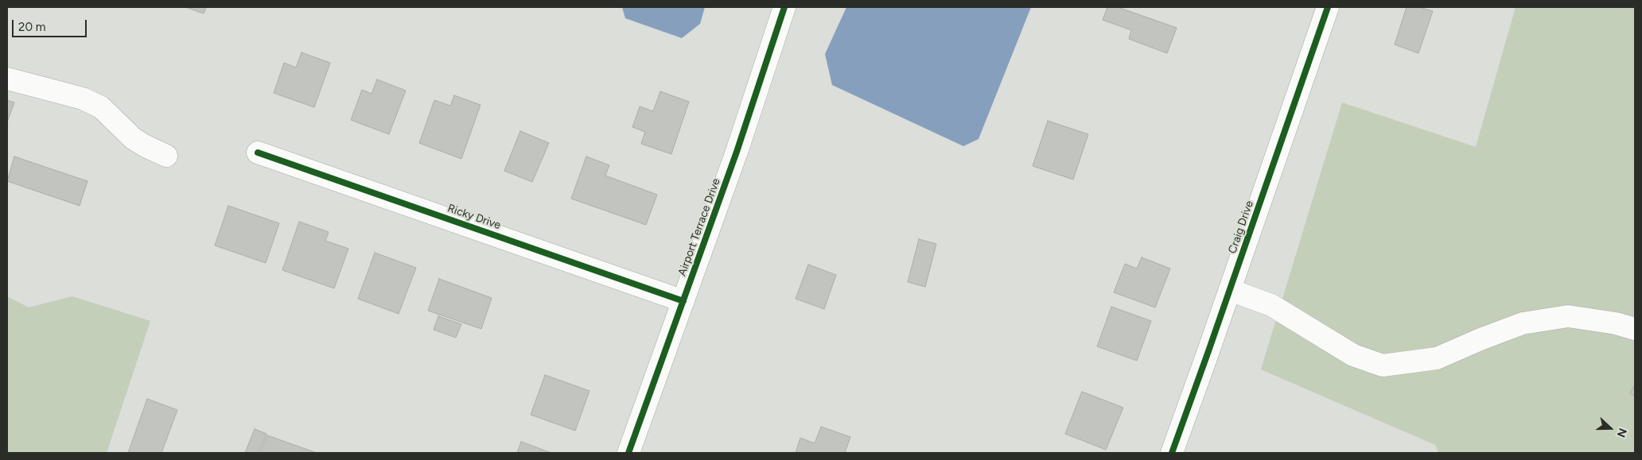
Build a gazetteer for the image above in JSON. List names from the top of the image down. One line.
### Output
{"streets":{"street":["Ricky Drive","Airport Terrace Drive","Craig Drive"]},"crossings":[["Ricky Drive","Airport Terrace Drive"]],"scale_bar":"20 m","north":"right"}
